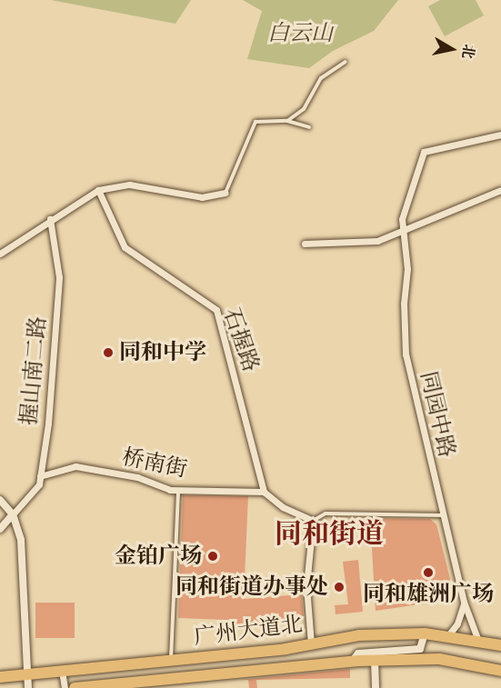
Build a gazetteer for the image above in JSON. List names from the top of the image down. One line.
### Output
{"streets":{"highway":["广州大道北"],"street":["石握路","握山南二路","同园中路","桥南街"]},"crossings":[["石握路","桥南街"],["握山南二路","桥南街"],["同园中路","广州大道北"]],"districts":["同和街道"],"parks":["白云山"],"places":["同和中学","金铂广场","同和雄洲广场","同和街道办事处"],"north":"right"}
